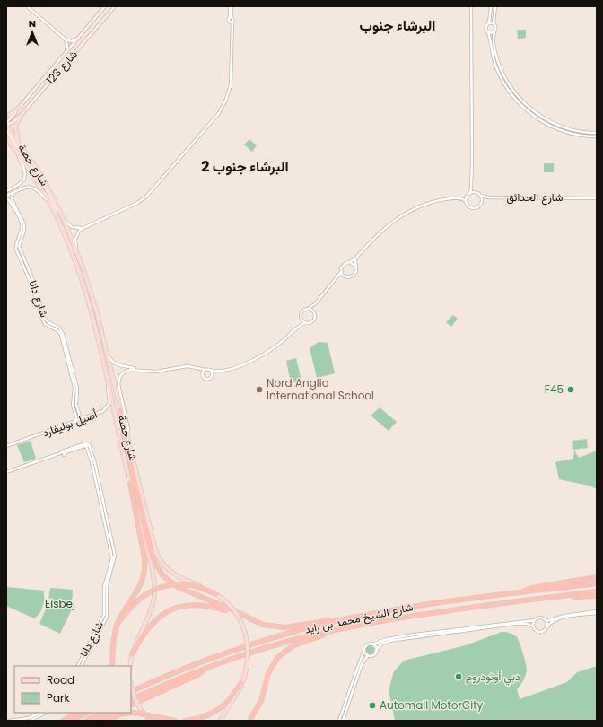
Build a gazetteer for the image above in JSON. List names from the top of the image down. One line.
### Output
{"streets":{"highway":["شارع الشيخ محمد بن زايد"],"main road":["شارع 123","شارع حصة"],"street":["شارع الحدائق","شارع دانا","أصيل بوليفارد"]},"crossings":[["شارع 123","شارع حصة"],["شارع حصة","شارع دانا"],["شارع حصة","أصيل بوليفارد"],["شارع دانا","أصيل بوليفارد"]],"districts":["البرشاء جنوب","البرشاء جنوب 2"],"parks":["Eisbej"],"places":["Nord Anglia International School","F45","دبي أوتودروم","Automall MotorCity"],"legend":["Road","Park"],"north":"top"}
